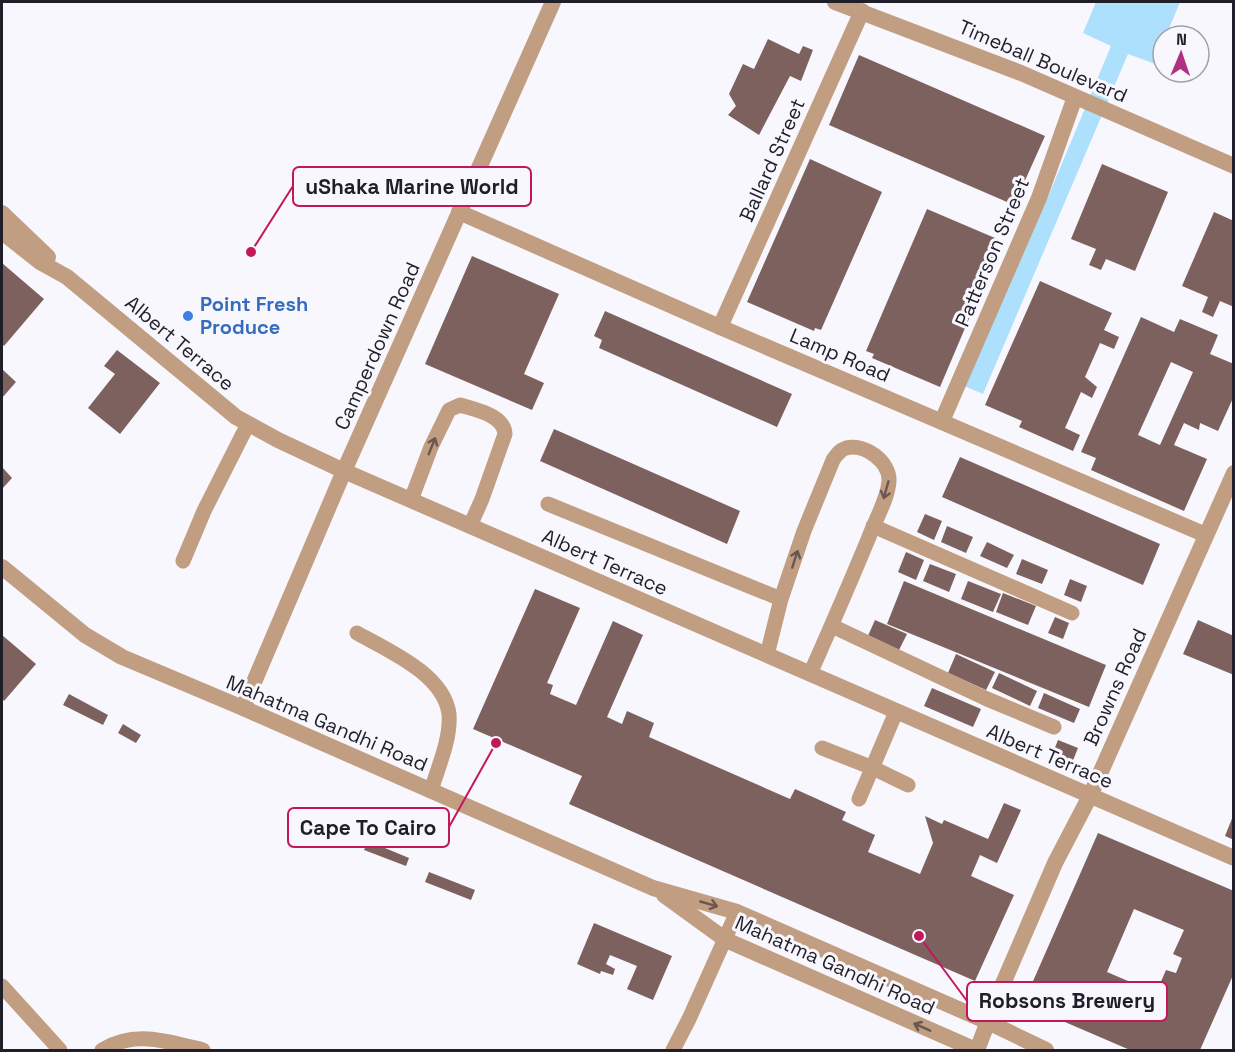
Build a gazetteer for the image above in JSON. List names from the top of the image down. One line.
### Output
{"streets":{"street":["Timeball Boulevard","Ballard Street","Patterson Street","Albert Terrace","Camperdown Road","Lamp Road","Browns Road","Mahatma Gandhi Road"]},"crossings":[["Timeball Boulevard","Ballard Street"],["Timeball Boulevard","Patterson Street"],["Ballard Street","Lamp Road"],["Patterson Street","Lamp Road"],["Albert Terrace","Camperdown Road"],["Albert Terrace","Browns Road"],["Camperdown Road","Lamp Road"],["Camperdown Road","Mahatma Gandhi Road"],["Lamp Road","Browns Road"],["Browns Road","Mahatma Gandhi Road"]],"places":["uShaka Marine World","Point Fresh Produce","Cape To Cairo","Robsons Brewery"],"north":"top"}
